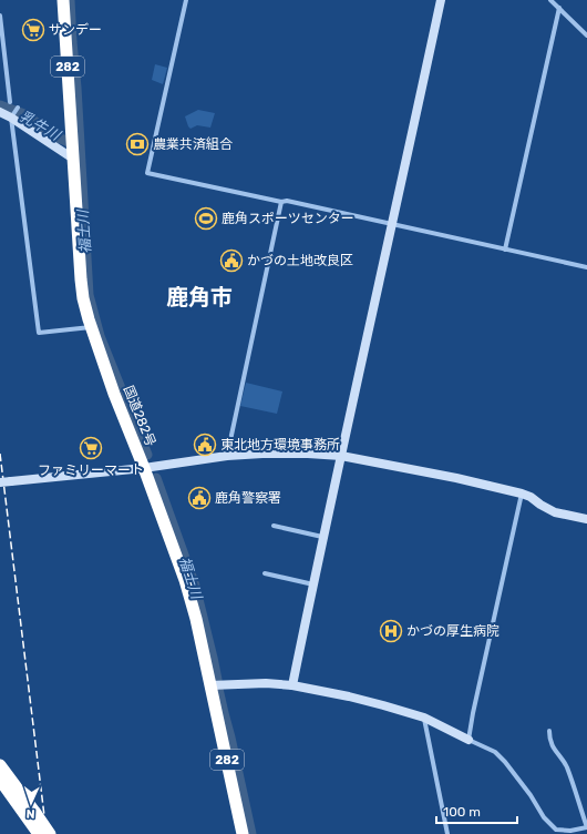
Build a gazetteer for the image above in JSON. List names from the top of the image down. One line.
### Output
{"streets":{"highway":["282","国道282号"]},"districts":["鹿角市"],"water":["乳牛川","福士川"],"places":{"supermarket":["サンデー","ファミリーマート"],"bank":["農業共済組合"],"sports":["鹿角スポーツセンター"],"public building":["かづの土地改良区","東北地方環境事務所","鹿角警察署"],"hospital":["かづの厚生病院"]},"scale_bar":"100 m","north":"bottom"}
